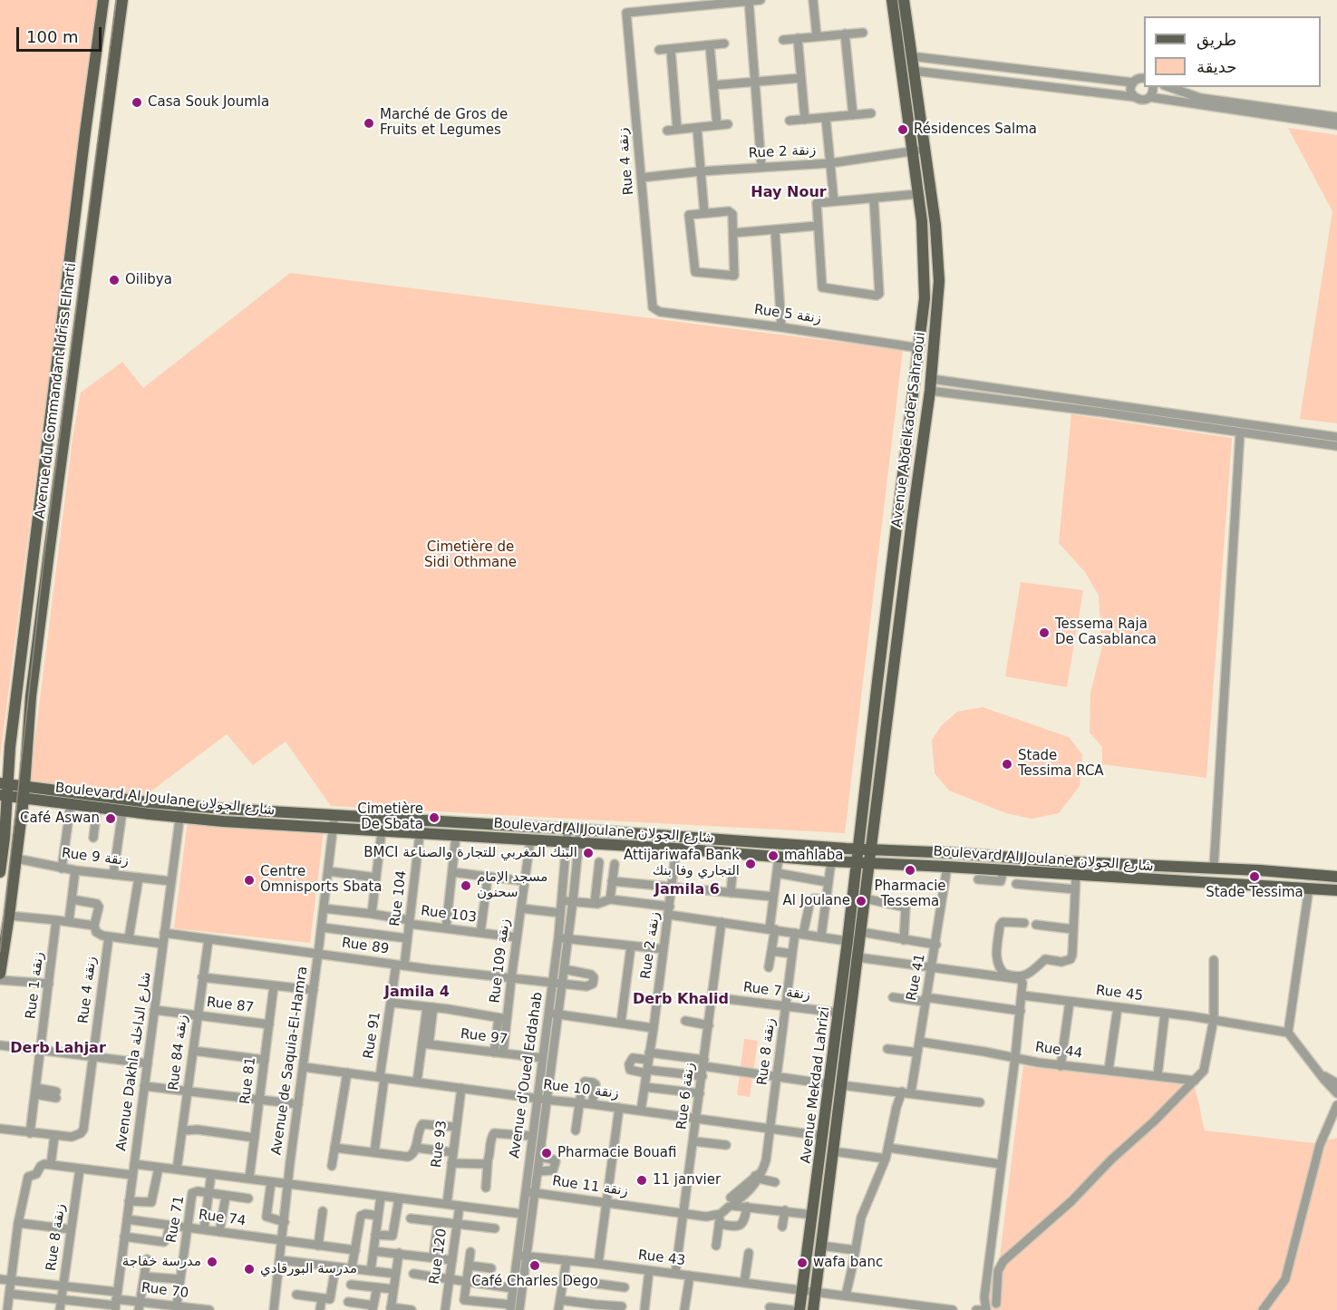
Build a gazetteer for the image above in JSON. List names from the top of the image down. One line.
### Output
{"streets":{"main road":["Avenue du Commandant Idriss Elharti","Avenue Abdelkader Sahraoui","Boulevard Al Joulane شارع الجولان","Avenue Mekdad Lahrizi"],"street":["Rue 2 زنقة","Rue 4 زنقة","Rue 5 زنقة","Rue 9 زنقة","Rue 104","Rue 103","Rue 89","Rue 109 زنقة","Rue 41","Rue 1 زنقة","Rue 7 زنقة","Rue 45","Rue 87","Rue 91","Rue 97","Rue 44","Rue 8 زنقة","Rue 84 زنقة","Avenue de Saquia-El-Hamra","Avenue Dakhla شارع الداخلة","Avenue d'Oued Eddahab","Rue 81","Rue 10 زنقة","Rue 6 زنقة","Rue 93","Rue 11 زنقة","Rue 74","Rue 71","Rue 120","Rue 43","Rue 70"]},"crossings":[["Rue 2 زنقة","Rue 4 زنقة"],["Rue 2 زنقة","Avenue Abdelkader Sahraoui"],["Rue 2 زنقة","Boulevard Al Joulane شارع الجولان"],["Rue 2 زنقة","Rue 10 زنقة"],["Rue 4 زنقة","Rue 5 زنقة"],["Rue 5 زنقة","Avenue Abdelkader Sahraoui"],["Avenue du Commandant Idriss Elharti","Boulevard Al Joulane شارع الجولان"],["Avenue du Commandant Idriss Elharti","Rue 9 زنقة"],["Avenue Abdelkader Sahraoui","Boulevard Al Joulane شارع الجولان"],["Avenue Abdelkader Sahraoui","Avenue Mekdad Lahrizi"],["Boulevard Al Joulane شارع الجولان","Rue 104"],["Boulevard Al Joulane شارع الجولان","Rue 109 زنقة"],["Boulevard Al Joulane شارع الجولان","Rue 41"],["Boulevard Al Joulane شارع الجولان","Avenue de Saquia-El-Hamra"],["Boulevard Al Joulane شارع الجولان","Avenue Dakhla شارع الداخلة"],["Boulevard Al Joulane شارع الجولان","Avenue d'Oued Eddahab"],["Boulevard Al Joulane شارع الجولان","Avenue Mekdad Lahrizi"],["Rue 9 زنقة","Avenue Dakhla شارع الداخلة"],["Rue 104","Rue 103"],["Rue 104","Rue 89"],["Rue 104","Rue 91"],["Rue 103","Rue 109 زنقة"],["Rue 103","Avenue de Saquia-El-Hamra"],["Rue 89","Rue 109 زنقة"],["Rue 89","Rue 91"],["Rue 89","Rue 84 زنقة"],["Rue 89","Avenue de Saquia-El-Hamra"],["Rue 89","Avenue Dakhla شارع الداخلة"],["Rue 89","Avenue d'Oued Eddahab"],["Rue 109 زنقة","Rue 97"],["Rue 41","Rue 44"],["Rue 7 زنقة","Rue 8 زنقة"],["Rue 7 زنقة","Avenue Mekdad Lahrizi"],["Rue 7 زنقة","Rue 6 زنقة"],["Rue 87","Rue 84 زنقة"],["Rue 87","Avenue Dakhla شارع الداخلة"],["Rue 87","Rue 81"],["Rue 91","Rue 10 زنقة"],["Rue 97","Avenue d'Oued Eddahab"],["Rue 8 زنقة","Rue 10 زنقة"],["Avenue de Saquia-El-Hamra","Rue 10 زنقة"],["Avenue de Saquia-El-Hamra","Rue 74"],["Avenue Dakhla شارع الداخلة","Rue 74"],["Avenue Dakhla شارع الداخلة","Rue 70"],["Avenue d'Oued Eddahab","Rue 10 زنقة"],["Avenue d'Oued Eddahab","Rue 11 زنقة"],["Avenue d'Oued Eddahab","Rue 43"],["Avenue Mekdad Lahrizi","Rue 10 زنقة"],["Avenue Mekdad Lahrizi","Rue 43"],["Rue 10 زنقة","Rue 6 زنقة"],["Rue 10 زنقة","Rue 93"],["Rue 6 زنقة","Rue 11 زنقة"],["Rue 6 زنقة","Rue 43"],["Rue 74","Rue 71"],["Rue 71","Rue 70"]],"districts":["Hay Nour","Jamila 6","Jamila 4","Derb Khalid","Derb Lahjar"],"parks":["Cimetière de Sidi Othmane"],"places":["Casa Souk Joumla","Marché de Gros de Fruits et Legumes","Résidences Salma","Oilibya","Tessema Raja De Casablanca","Stade Tessima RCA","Cimetière De Sbata","Café Aswan","BMCI البنك المغربي للتجارة والصناعة","mahlaba","Attijariwafa Bank التجاري وفا بنك","Pharmacie Tessema","Stade Tessima","Centre Omnisports Sbata","مسجد الإمام سحنون","Al Joulane","Pharmacie Bouafi","11 janvier","مدرسة خفاجة","wafa banc","Café Charles Dego","مدرسة البورقادي"],"legend":["طريق","حديقة"],"scale_bar":"100 m"}
